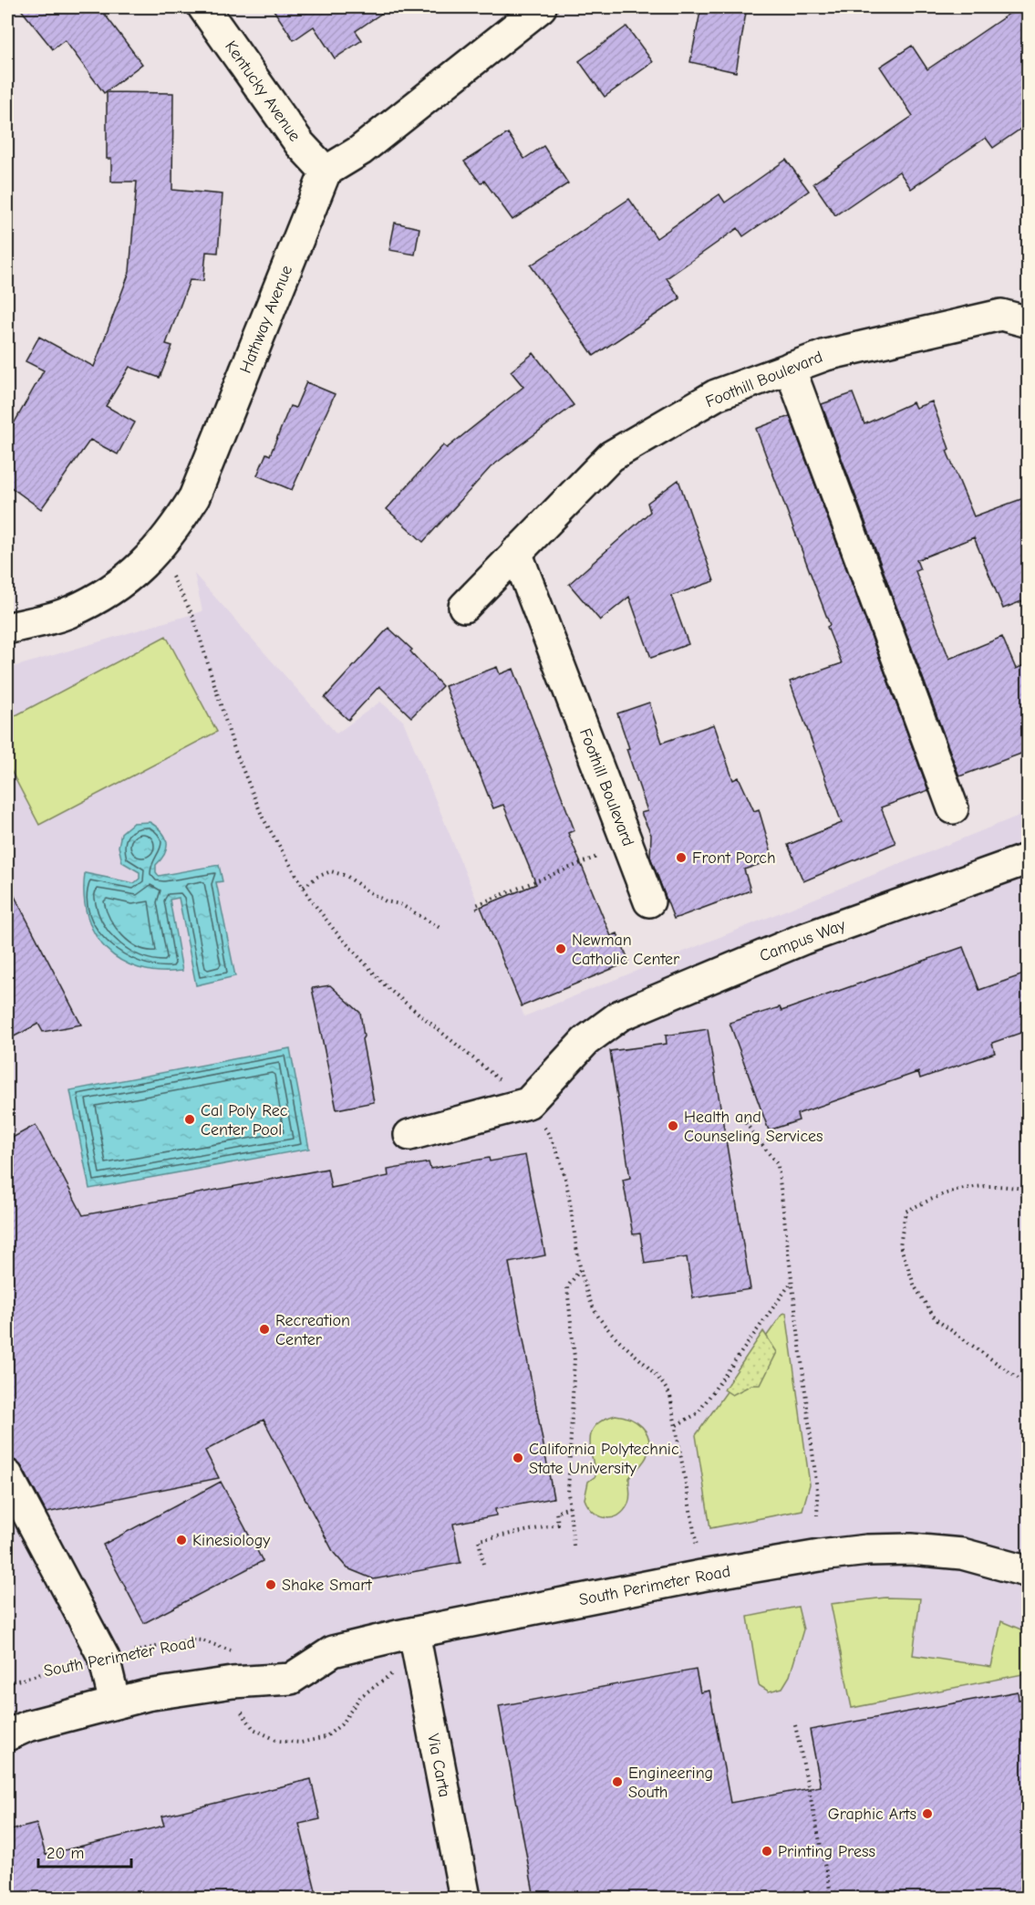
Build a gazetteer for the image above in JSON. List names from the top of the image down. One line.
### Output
{"streets":{"street":["Kentucky Avenue","Hathway Avenue","Foothill Boulevard","Campus Way","South Perimeter Road","Via Carta"]},"crossings":[["Kentucky Avenue","Hathway Avenue"],["South Perimeter Road","Via Carta"]],"places":["Front Porch","Newman Catholic Center","Cal Poly Rec Center Pool","Health and Counseling Services","Recreation Center","California Polytechnic State University","Kinesiology","Shake Smart","Engineering South","Graphic Arts","Printing Press"],"scale_bar":"20 m"}
